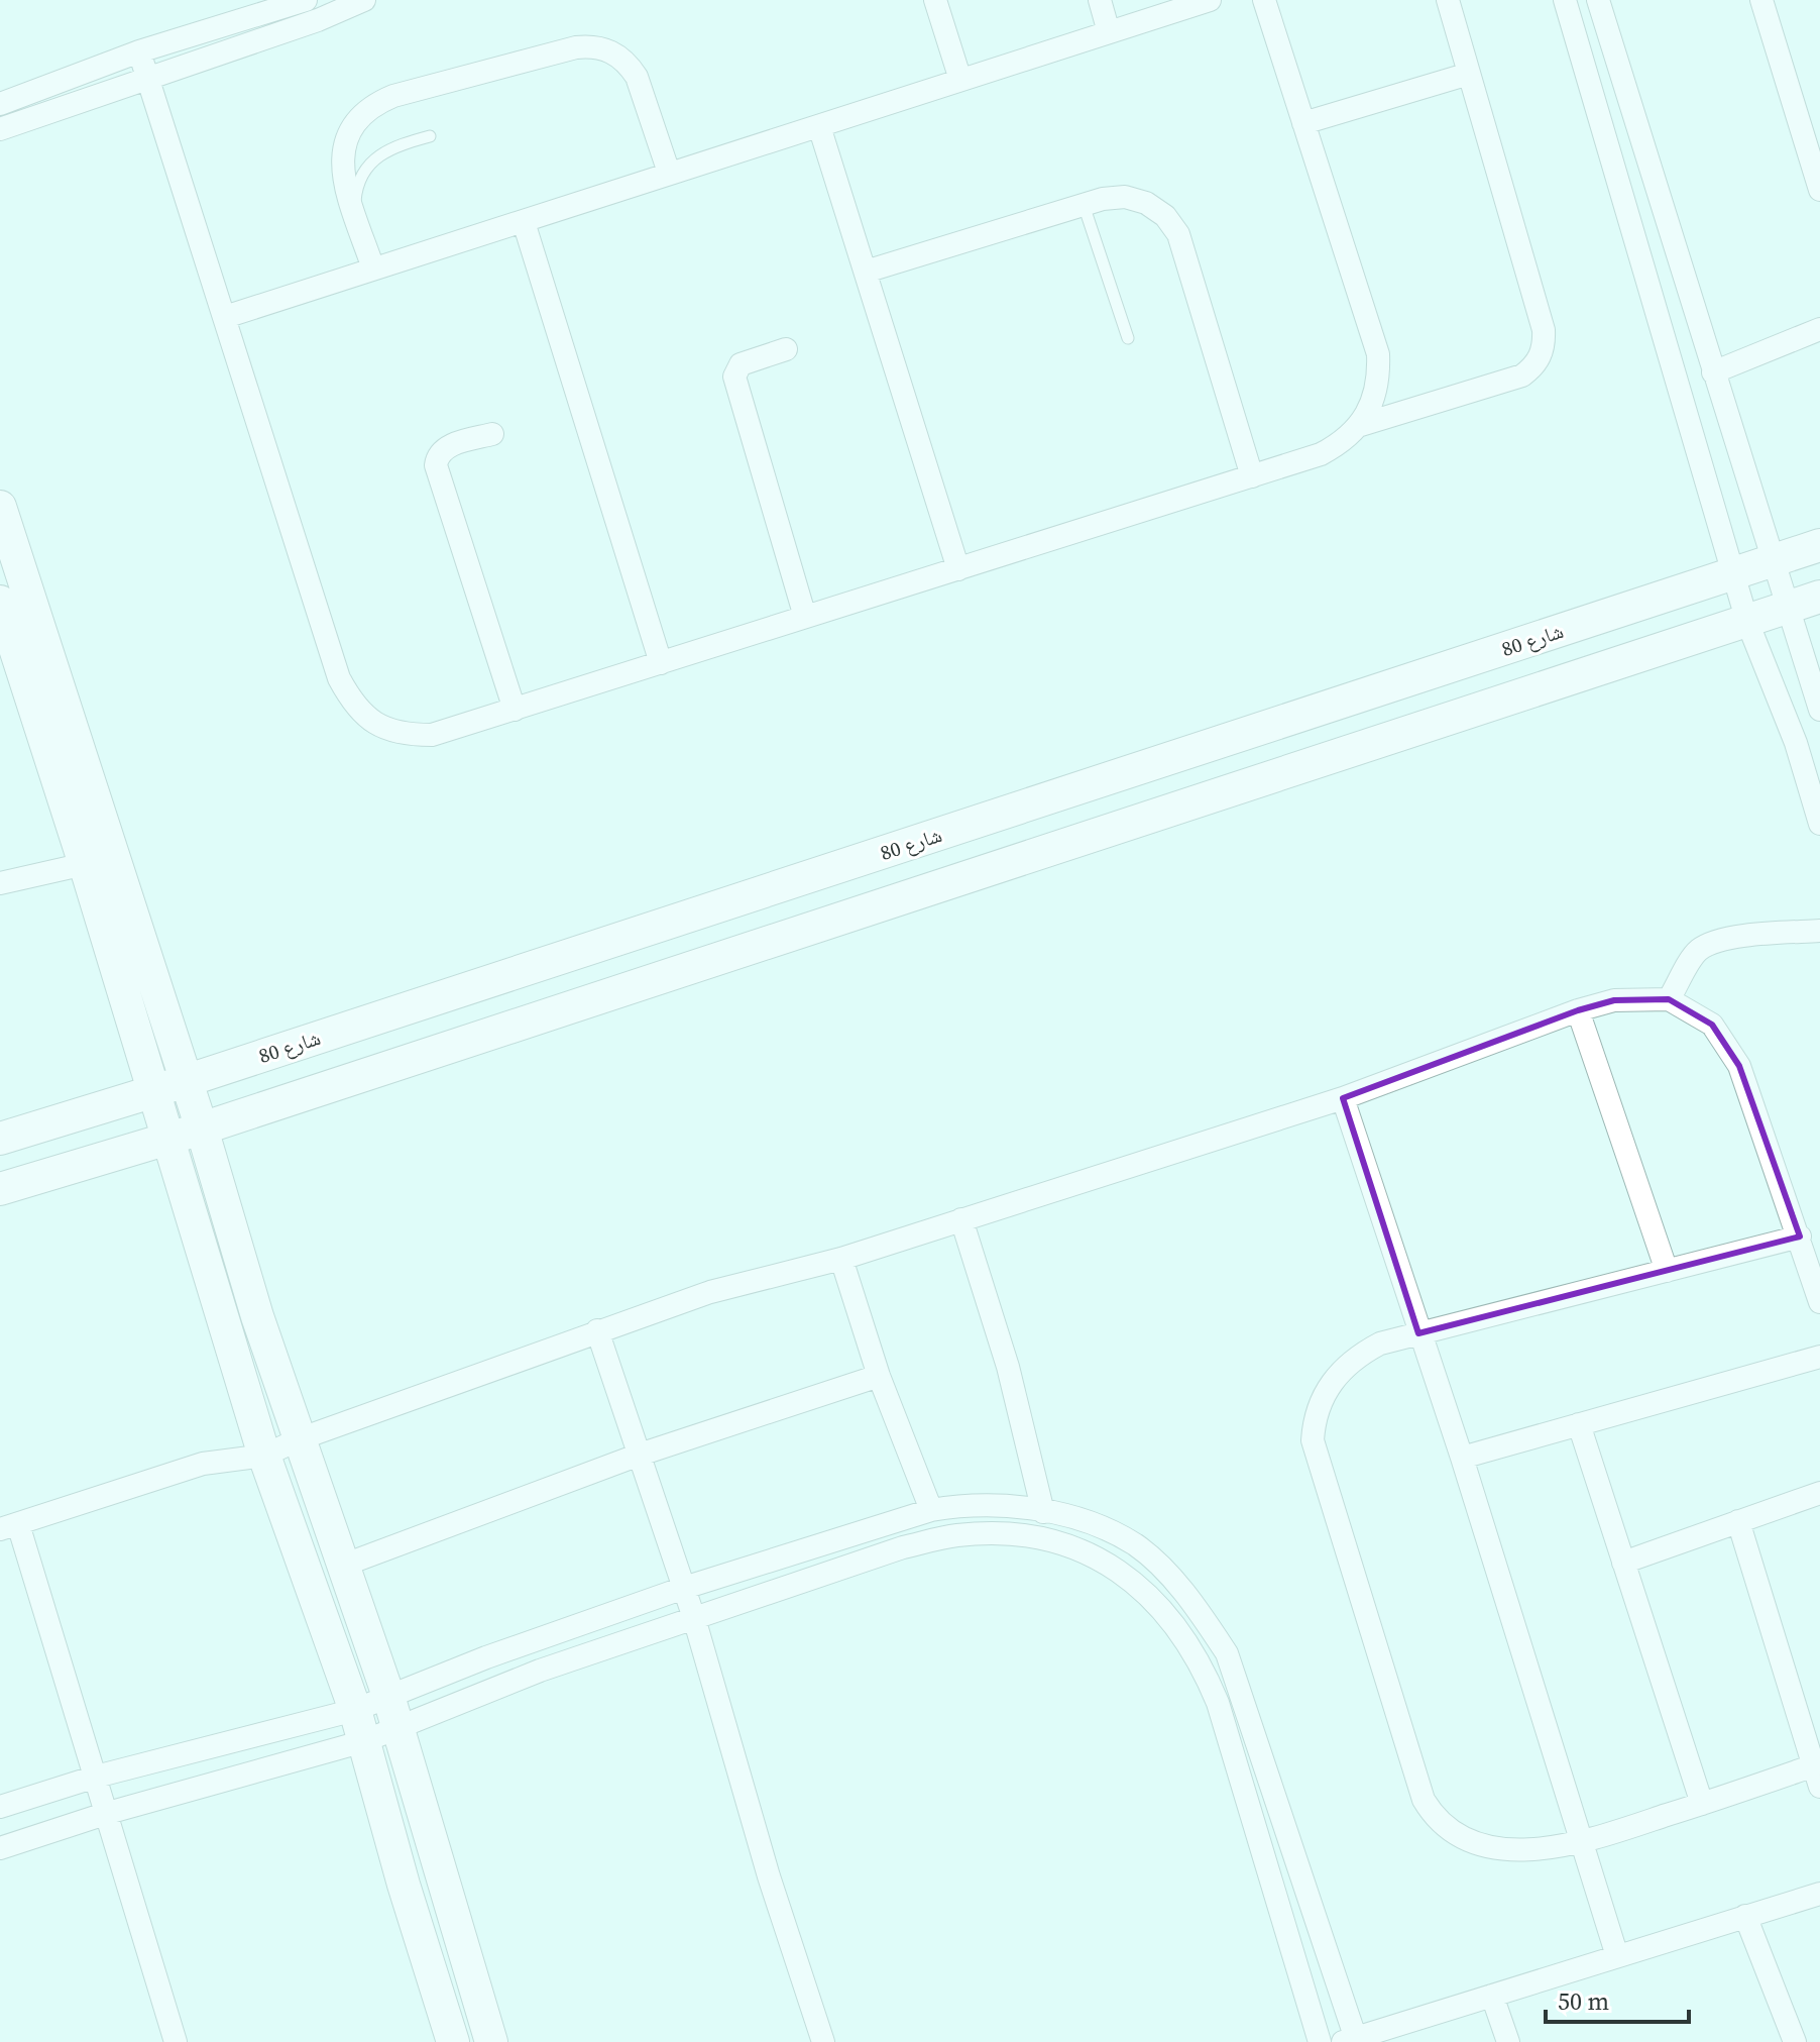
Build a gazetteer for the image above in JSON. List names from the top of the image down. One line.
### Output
{"streets":{"street":["شارع 80"]},"scale_bar":"50 m"}
